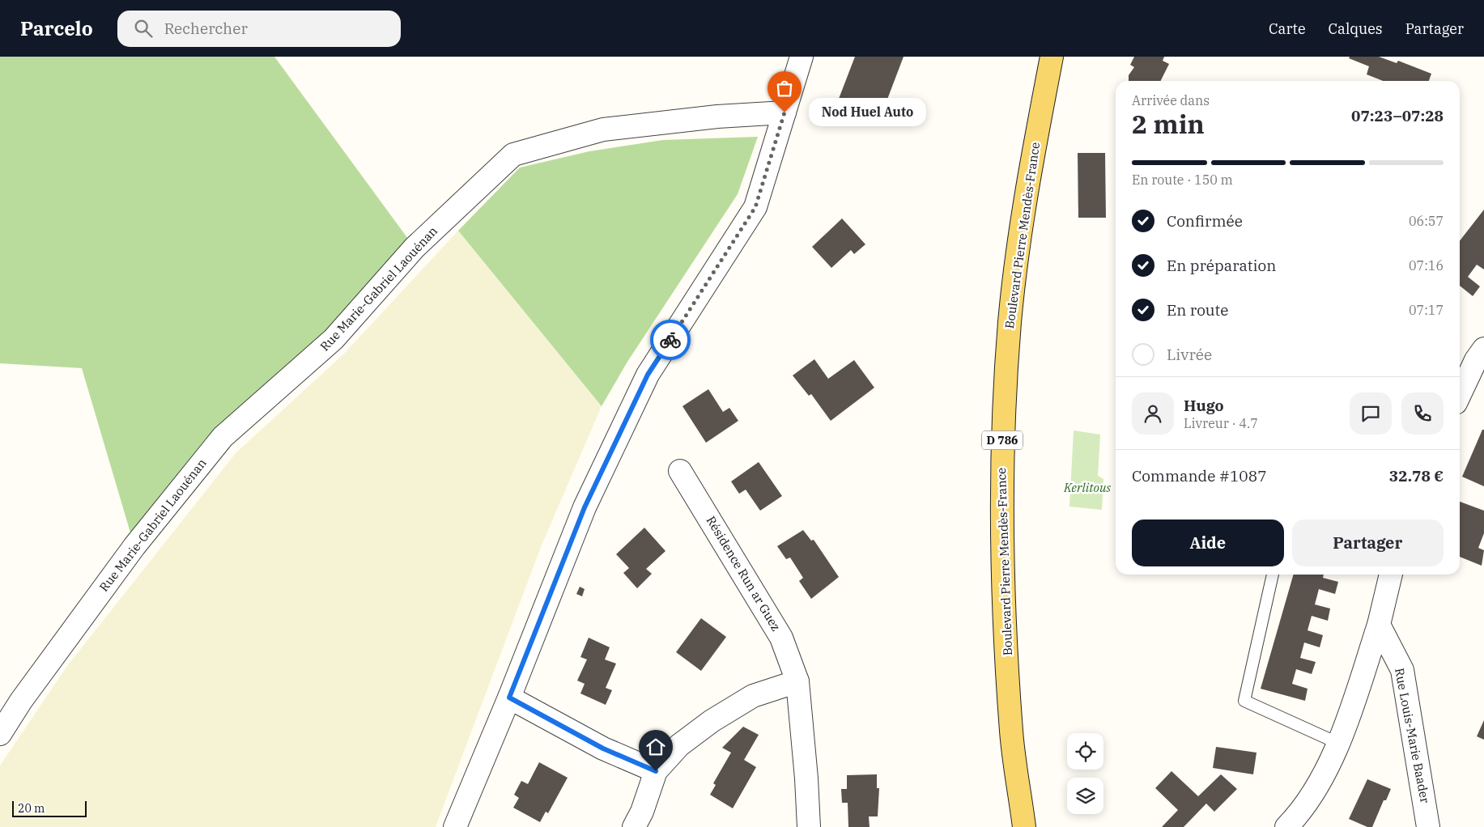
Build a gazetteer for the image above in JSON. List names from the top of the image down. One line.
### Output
{"streets":{"main road":["Boulevard Pierre Mendès-France","D 786"],"street":["Rue Marie-Gabriel Laouénan","Résidence Run ar Guez","Rue Louis-Marie Baader"]},"parks":["Kerlitous"],"places":["Nod Huel Auto"],"scale_bar":"20 m","page":{"header":"Parcelo","search":"Rechercher","nav":["Carte","Calques","Partager"],"heading":["2 min","Arrivée dans","07:23–07:28"],"panel":["Hugo","Livreur · 4.7","Commande #1087","32.78 €"],"bubble":"Nod Huel Auto","bar":"En route · 150 m","list":[["Confirmée","06:57"],["En préparation","07:16"],["En route","07:17"],"Livrée"],"buttons":["Aide","Partager"],"scale":"20 m"}}
